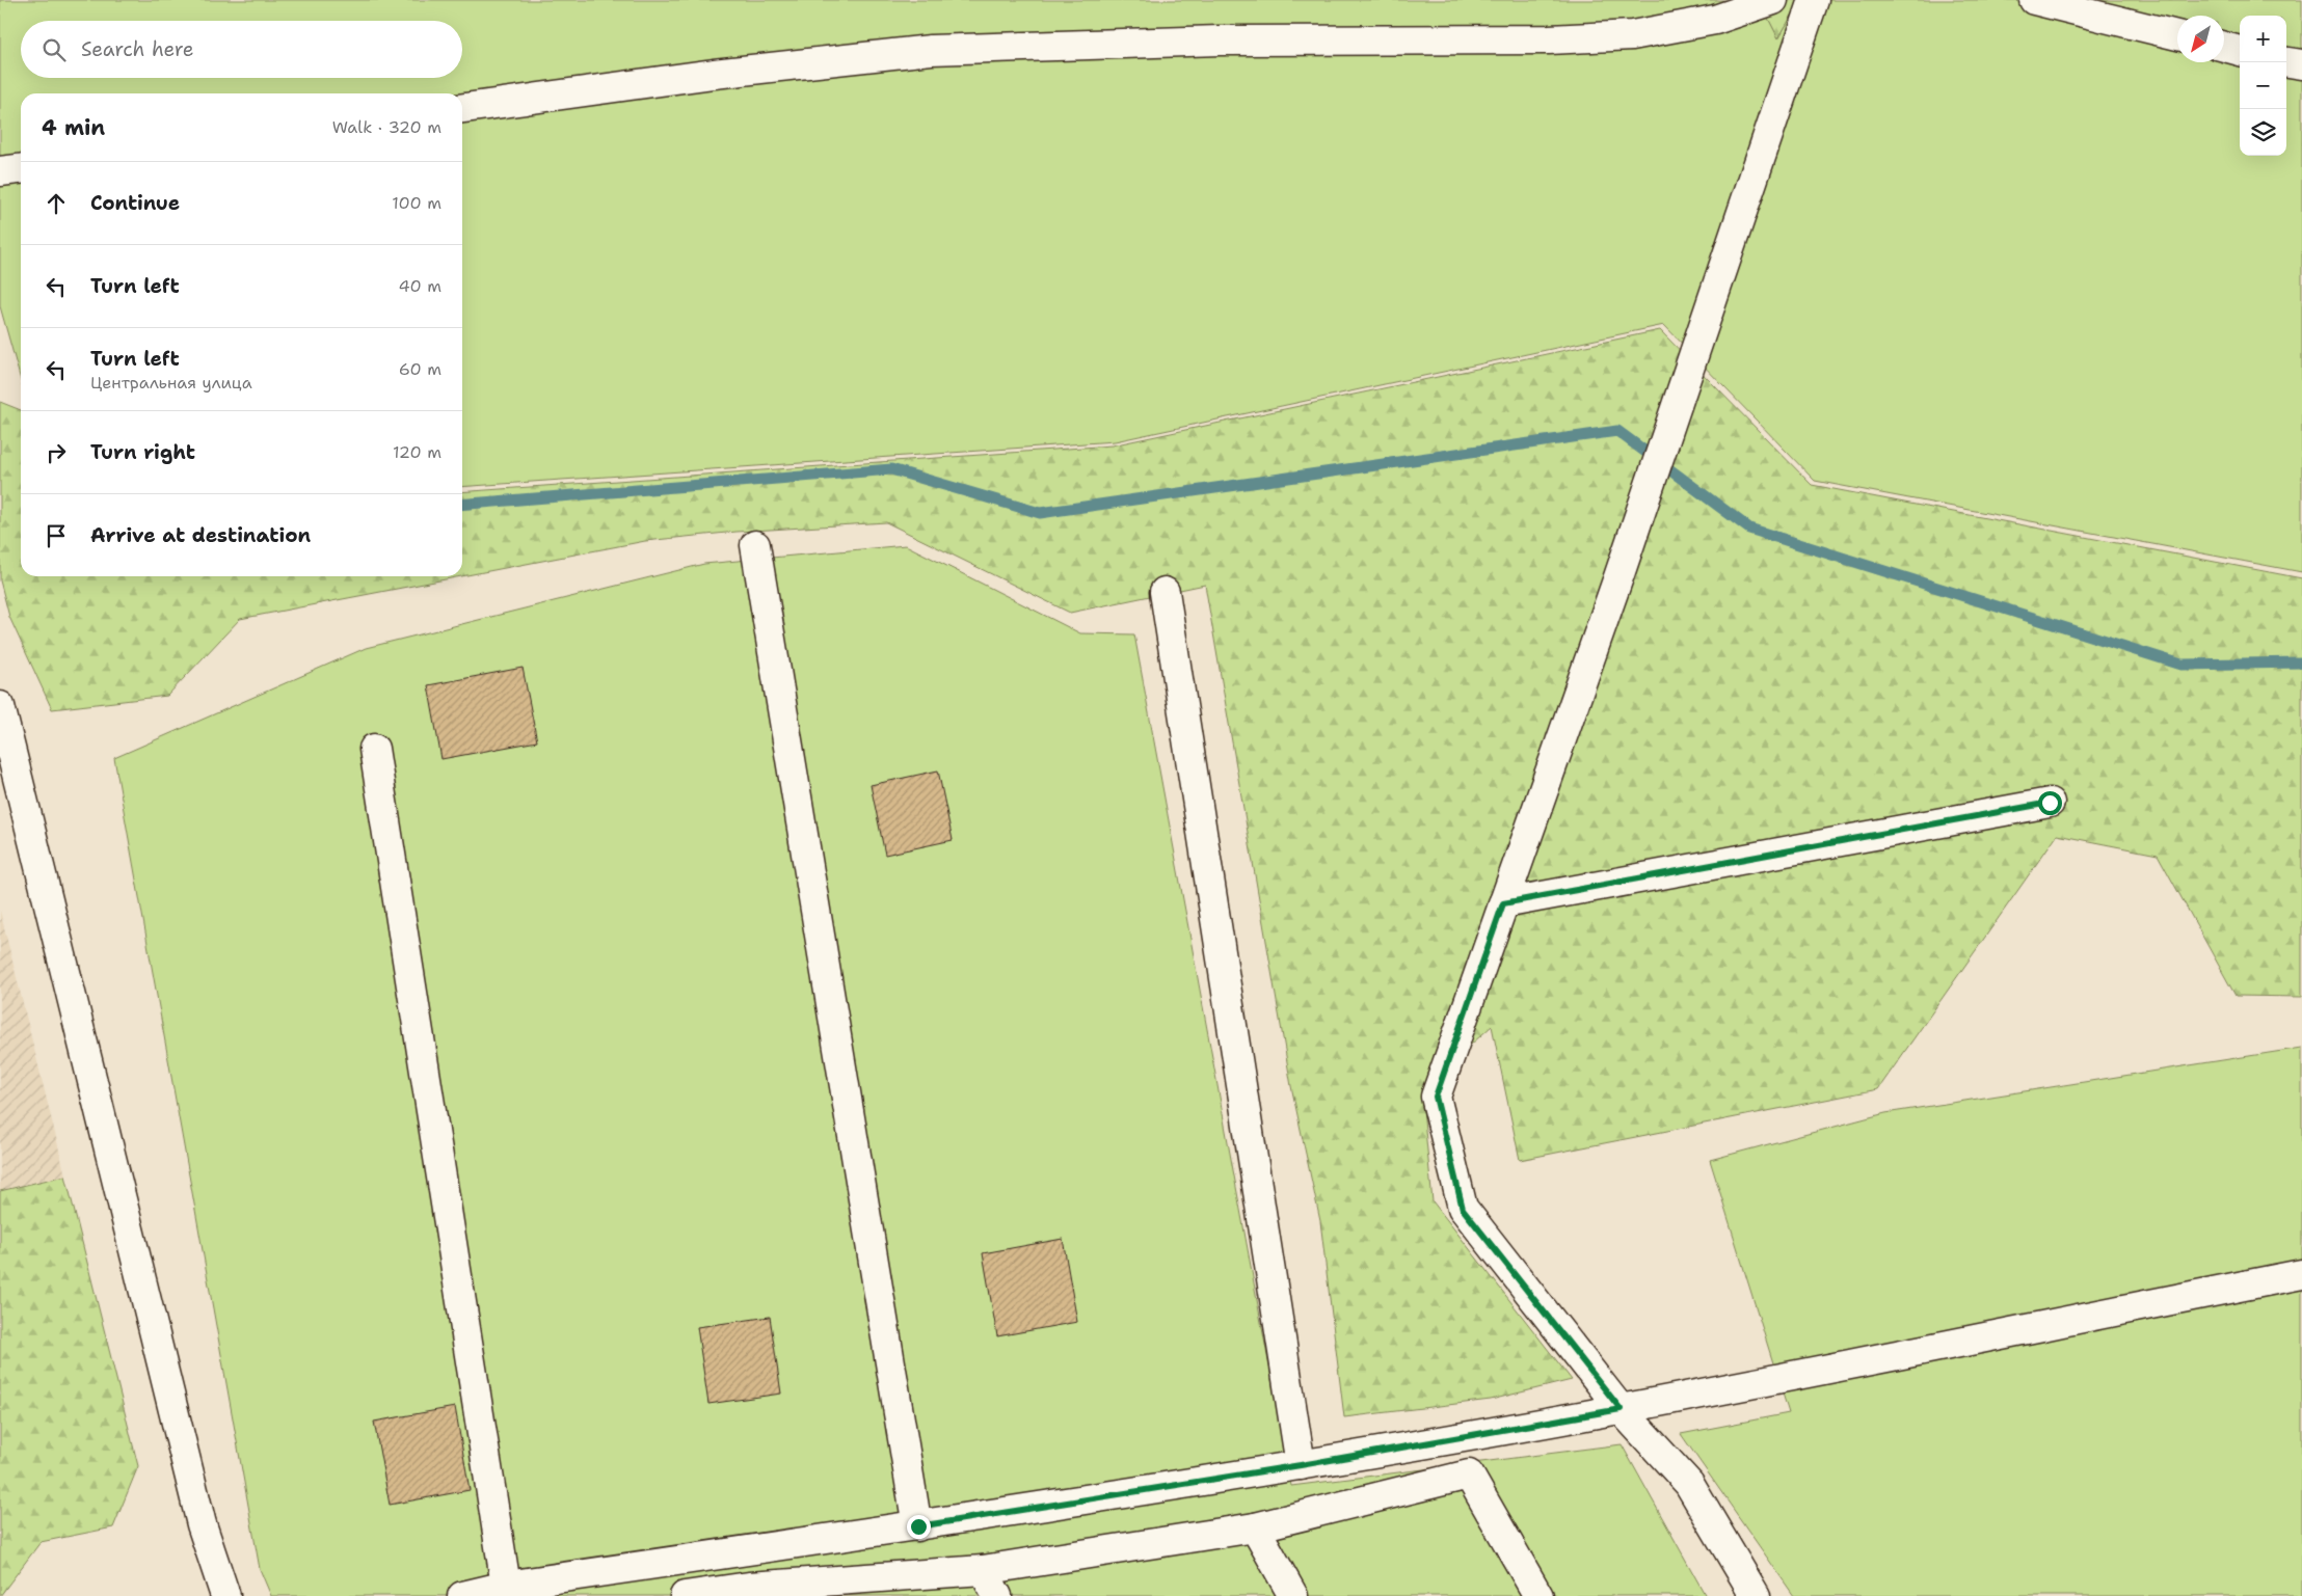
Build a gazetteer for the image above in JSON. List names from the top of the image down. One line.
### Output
{"north":"bottom left","page":{"map_buttons":["+","−"],"search":"Search here","heading":["4 min","Walk · 320 m"],"list":[["Continue","100 m"],["Turn left","40 m"],["Turn left","Центральная улица","60 m"],["Turn right","120 m"],"Arrive at destination"]}}
